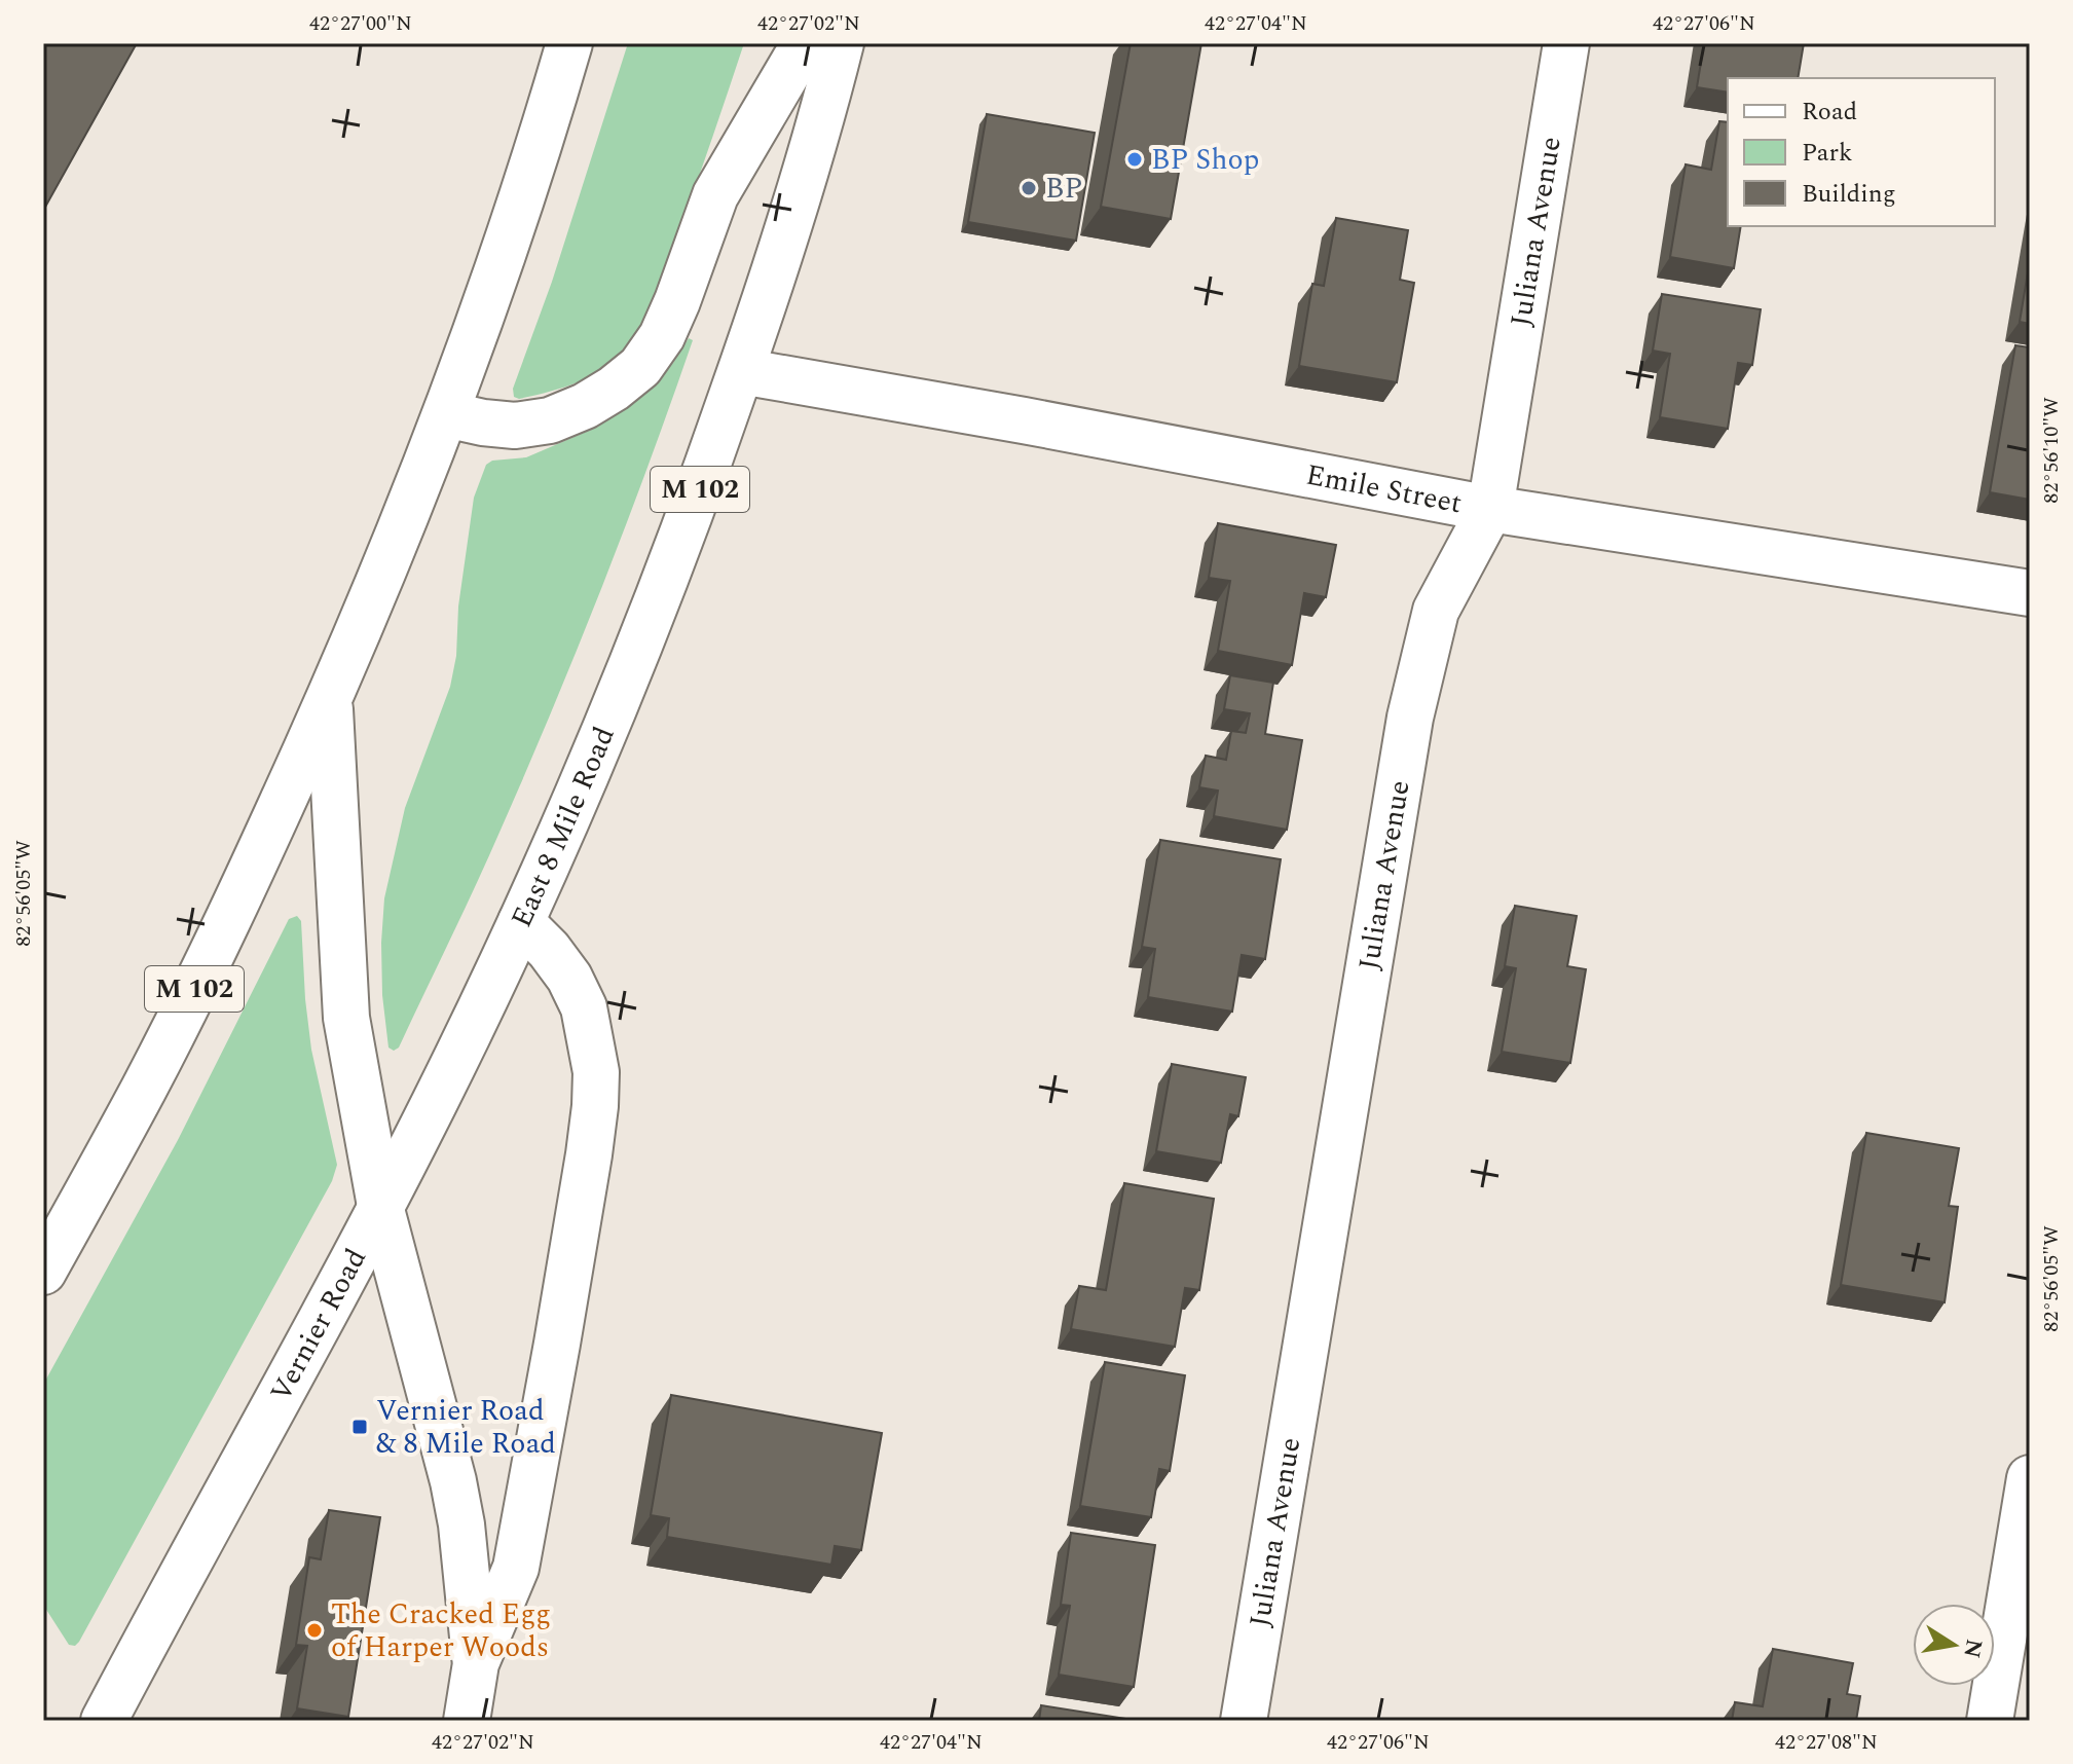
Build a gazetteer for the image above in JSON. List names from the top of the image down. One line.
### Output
{"streets":{"main road":["Juliana Avenue","M 102","Emile Street","East 8 Mile Road","Vernier Road"]},"crossings":[["Juliana Avenue","Emile Street"],["M 102","East 8 Mile Road"],["Emile Street","East 8 Mile Road"],["East 8 Mile Road","Vernier Road"]],"places":{"other":["BP Shop","BP","The Cracked Egg of Harper Woods"],"transit":["Vernier Road & 8 Mile Road"]},"legend":["Road","Park","Building"],"north":"right","coordinates":["42°27'00\"N","42°27'02\"N","42°27'04\"N","42°27'06\"N","82°56'10\"W","82°56'05\"W","42°27'08\"N"]}
